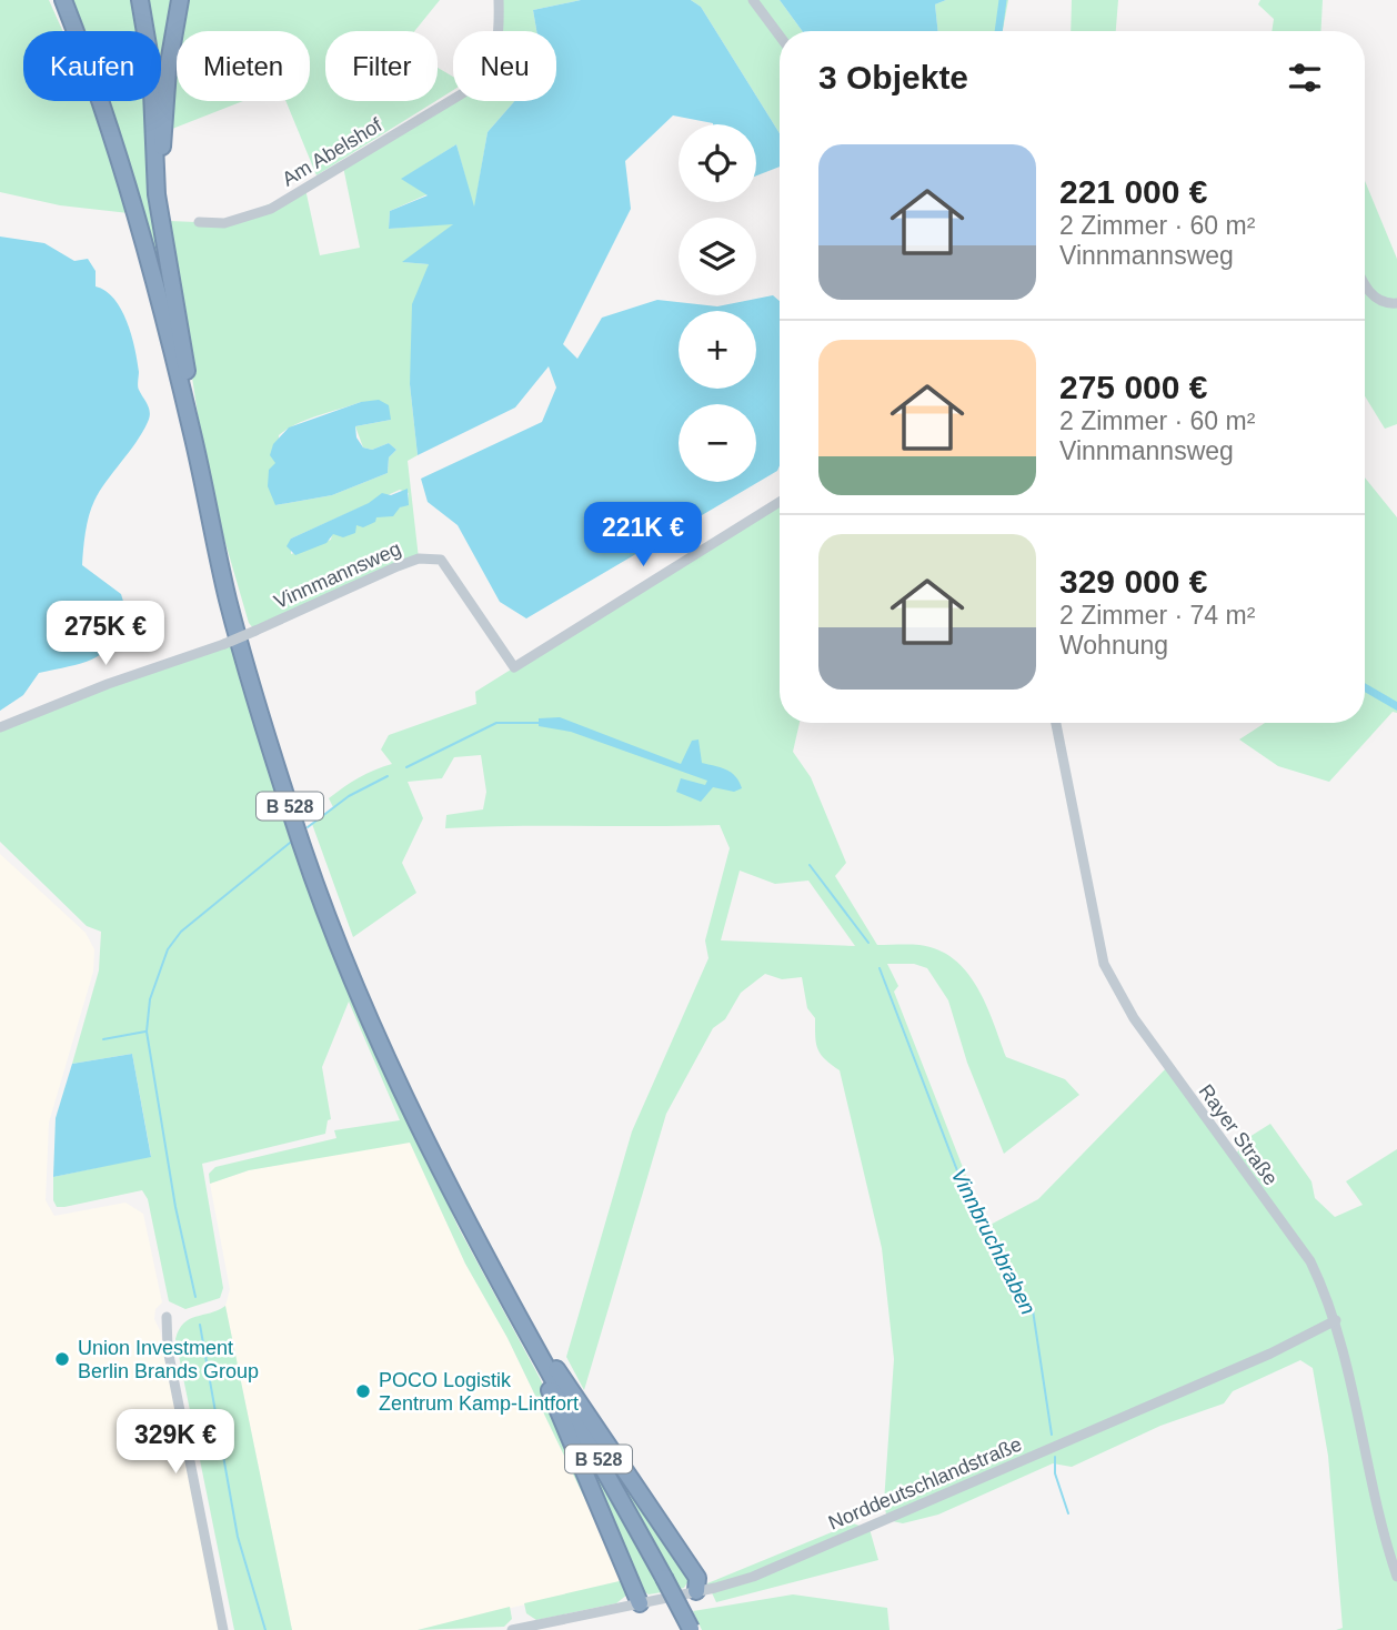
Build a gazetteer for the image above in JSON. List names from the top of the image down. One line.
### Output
{"streets":{"highway":["B 528"],"street":["Am Abelshof","Vinnmannsweg","Rayer Straße","Norddeutschlandstraße"]},"crossings":[["Rayer Straße","Norddeutschlandstraße"]],"water":["Vinnbruchbraben"],"places":["Union Investment Berlin Brands Group","POCO Logistik Zentrum Kamp-Lintfort"],"page":{"chip":["Kaufen","Mieten","Filter","Neu"],"heading":"3 Objekte","map_buttons":["+","−"],"list":[{"name":"221 000 €","note":"2 Zimmer · 60 m² · Vinnmannsweg"},{"name":"275 000 €","note":"2 Zimmer · 60 m² · Vinnmannsweg"},{"name":"329 000 €","note":"2 Zimmer · 74 m² · Wohnung"}],"price":["221K €","275K €","329K €"]}}
